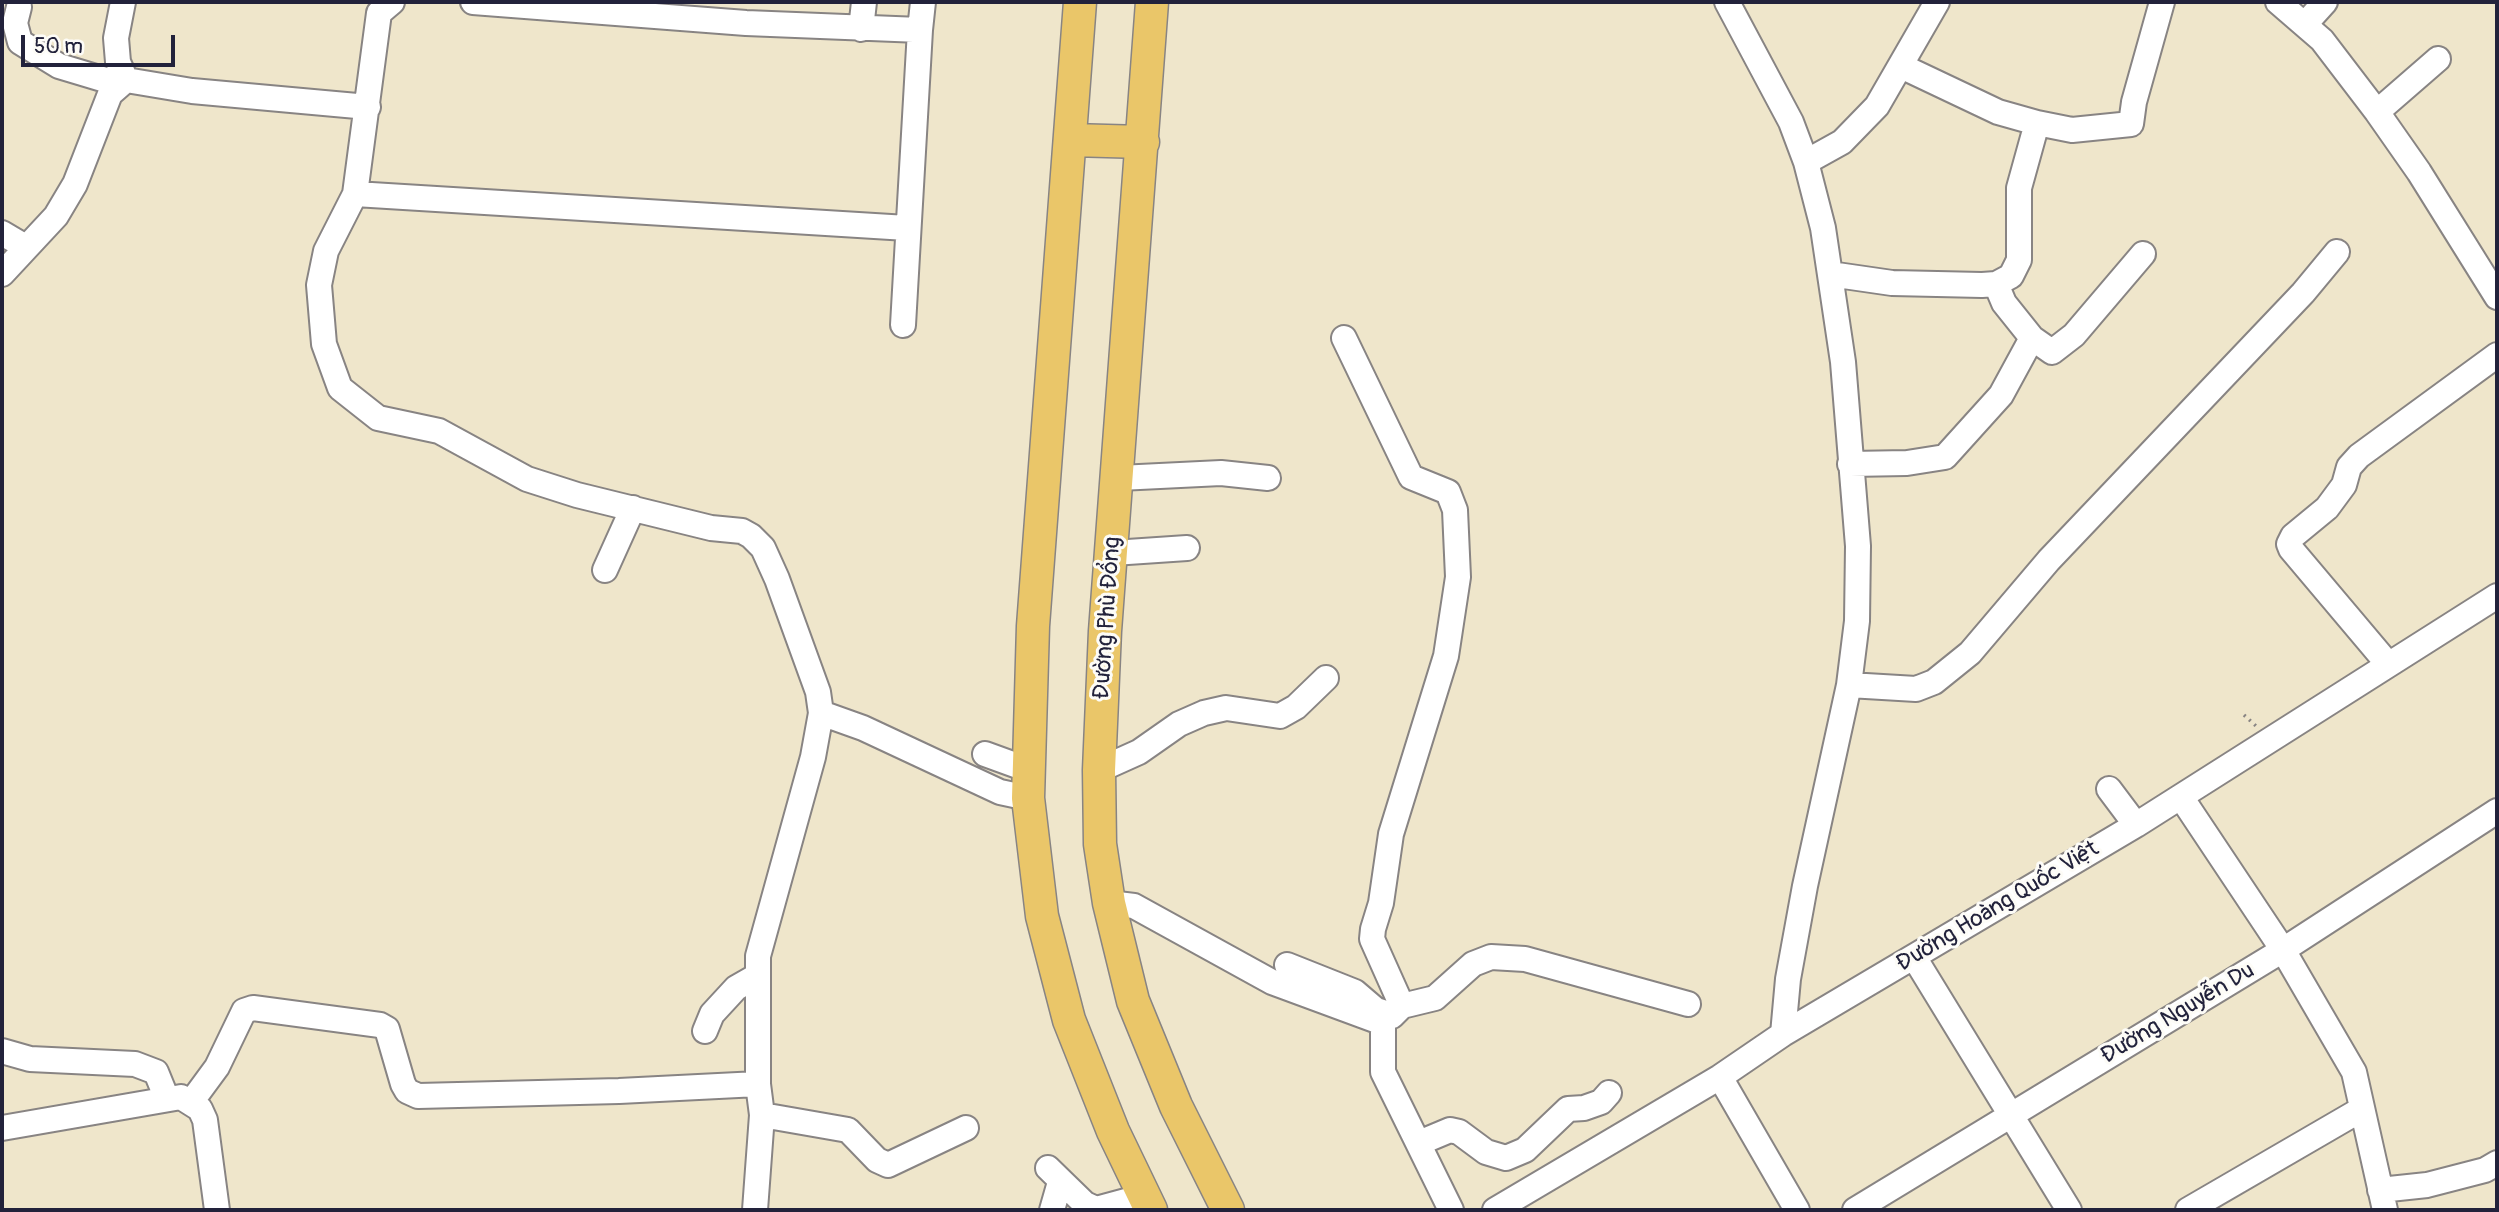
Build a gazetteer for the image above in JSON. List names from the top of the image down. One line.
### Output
{"streets":{"main road":["Đường Phù Đổng"],"street":["Đường Hoàng Quốc Việt","Đường Nguyễn Du"]},"scale_bar":"50 m"}
